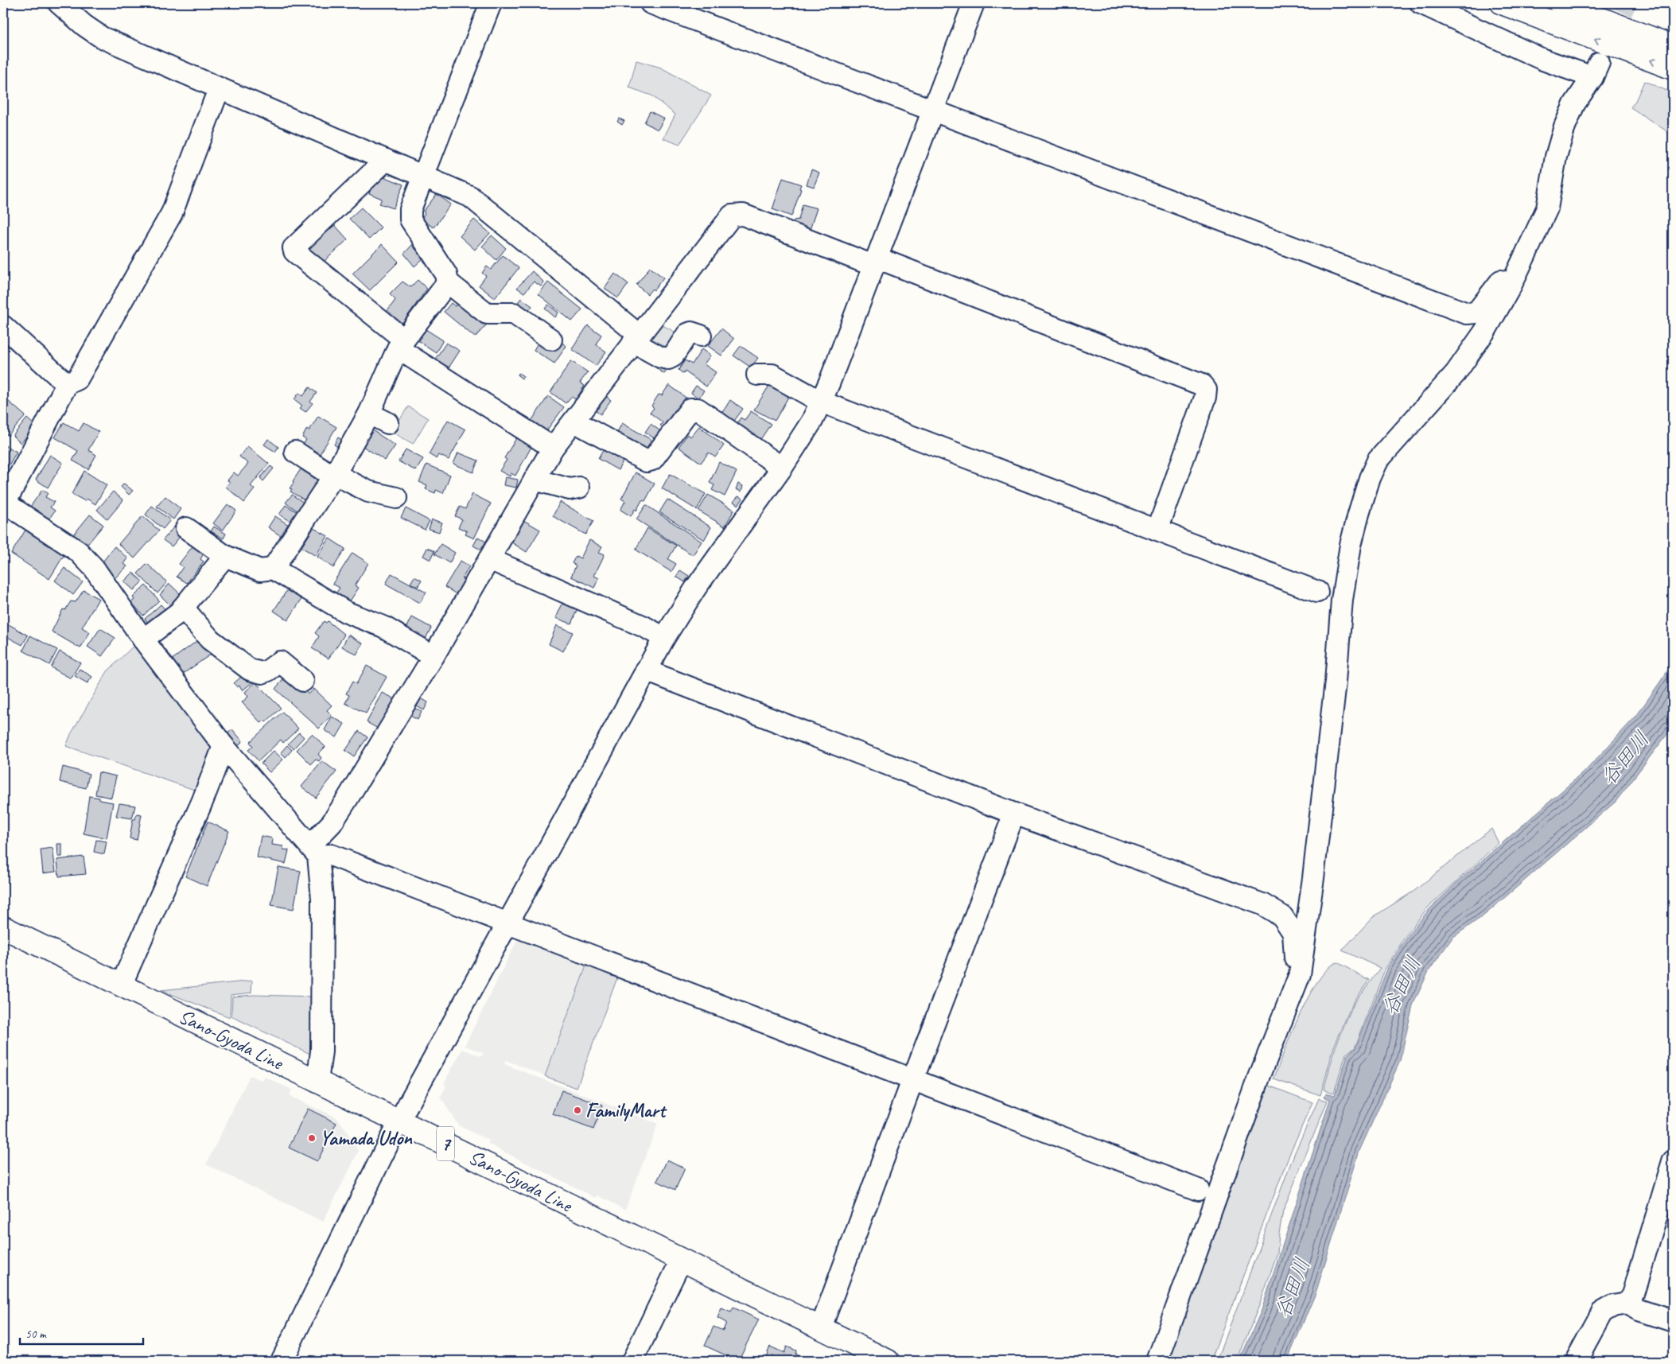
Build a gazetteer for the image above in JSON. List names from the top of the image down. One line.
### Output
{"streets":{"main road":["Sano-Gyoda Line","7"]},"water":["谷田川"],"places":["FamilyMart","Yamada Udon"],"scale_bar":"50 m"}
